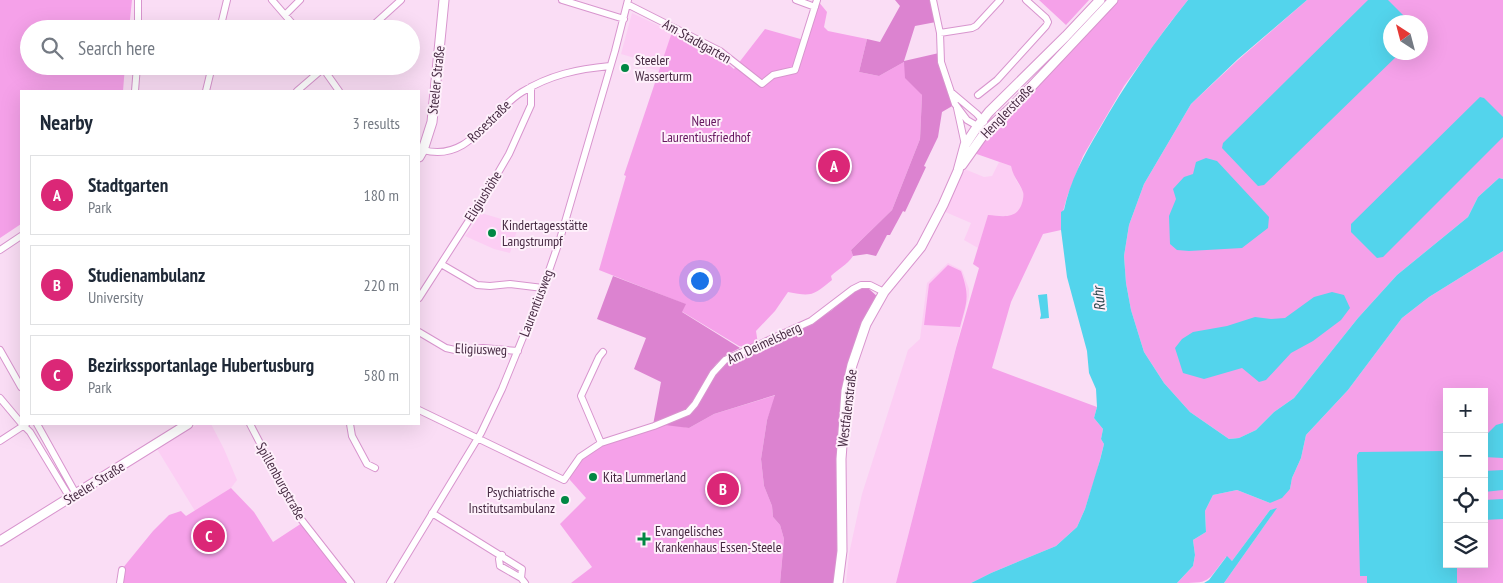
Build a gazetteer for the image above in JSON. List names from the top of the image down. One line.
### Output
{"streets":{"main road":["Steeler Straße","Henglerstraße","Westfalenstraße"],"street":["Am Stadtgarten","Rosestraße","Eligiushöhe","Laurentiusweg","Am Deimelsberg","Eligiusweg","Spillenburgstraße"]},"crossings":[["Am Stadtgarten","Laurentiusweg"],["Steeler Straße","Rosestraße"],["Henglerstraße","Westfalenstraße"],["Rosestraße","Eligiushöhe"],["Rosestraße","Laurentiusweg"],["Laurentiusweg","Am Deimelsberg"],["Laurentiusweg","Eligiusweg"],["Am Deimelsberg","Westfalenstraße"]],"water":["Ruhr"],"parks":["Neuer Laurentiusfriedhof"],"places":{"other":["Steeler Wasserturm","Kindertagesstätte Langstrumpf","Kita Lummerland","Psychiatrische Institutsambulanz"],"health":["Evangelisches Krankenhaus Essen-Steele"]},"north":"top left","page":{"search":"Search here","heading":["Nearby","3 results"],"pins":["A","B","C"],"list":[{"mark":"A","name":"Stadtgarten","note":"Park","value":"180 m"},{"mark":"B","name":"Studienambulanz","note":"University","value":"220 m"},{"mark":"C","name":"Bezirkssportanlage Hubertusburg","note":"Park","value":"580 m"}],"map_buttons":["+","−"]}}
